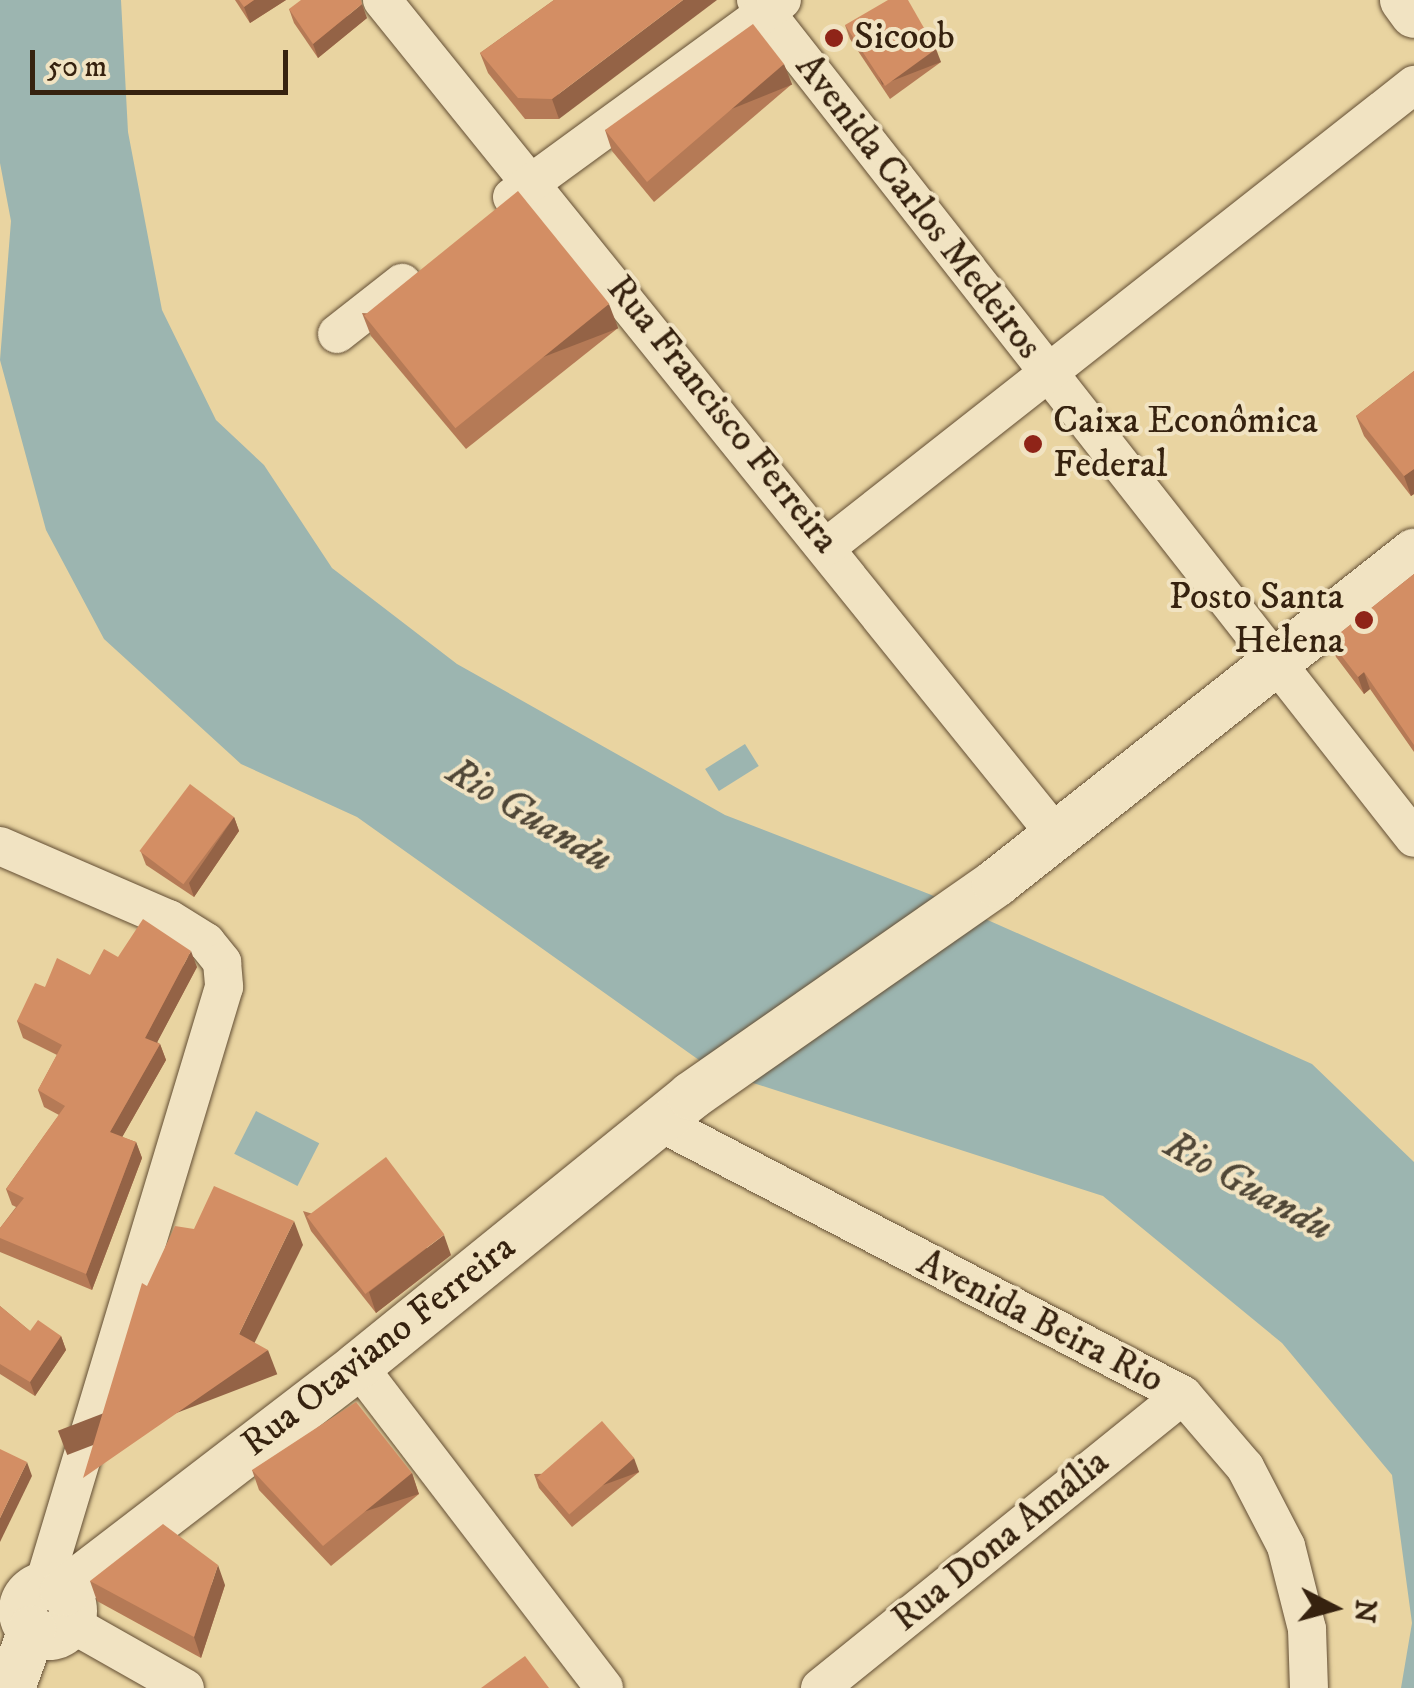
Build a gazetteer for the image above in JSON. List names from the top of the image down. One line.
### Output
{"streets":{"street":["Avenida Carlos Medeiros","Rua Francisco Ferreira","Avenida Beira Rio","Rua Otaviano Ferreira","Rua Dona Amália"]},"crossings":[["Avenida Carlos Medeiros","Rua Otaviano Ferreira"],["Rua Francisco Ferreira","Rua Otaviano Ferreira"],["Avenida Beira Rio","Rua Otaviano Ferreira"],["Avenida Beira Rio","Rua Dona Amália"]],"water":["Rio Guandu"],"places":["Sicoob","Caixa Econômica Federal","Posto Santa Helena"],"scale_bar":"50 m","north":"right"}
